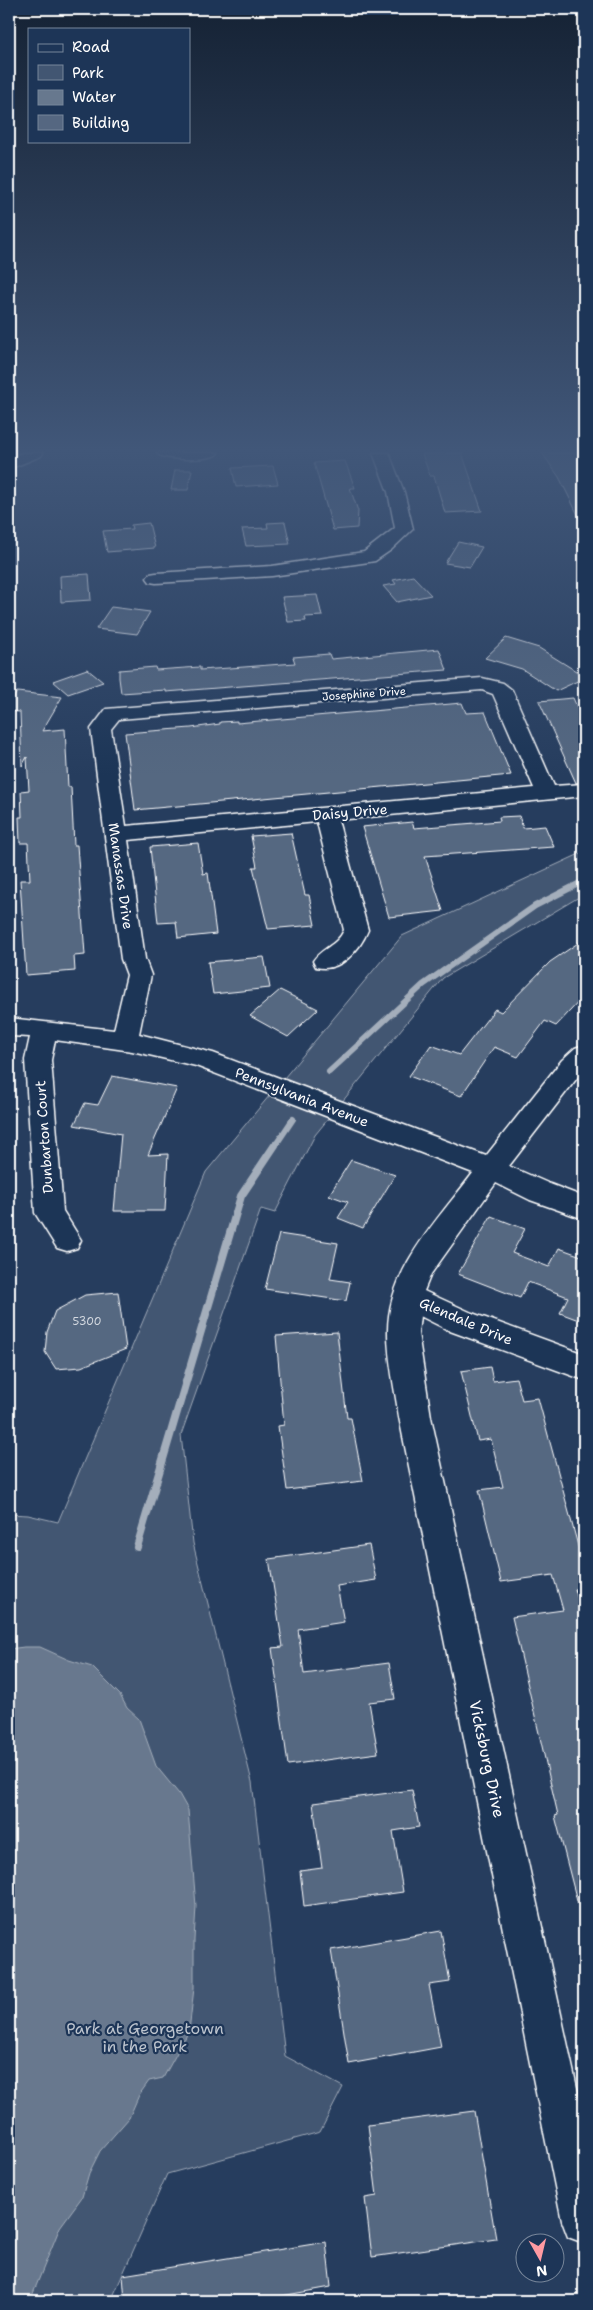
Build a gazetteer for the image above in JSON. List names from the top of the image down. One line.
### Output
{"streets":{"street":["Josephine Drive","Daisy Drive","Manassas Drive","Pennsylvania Avenue","Dunbarton Court","Glendale Drive","Vicksburg Drive"]},"crossings":[["Josephine Drive","Daisy Drive"],["Josephine Drive","Manassas Drive"],["Daisy Drive","Manassas Drive"],["Manassas Drive","Pennsylvania Avenue"],["Pennsylvania Avenue","Dunbarton Court"],["Pennsylvania Avenue","Glendale Drive"],["Glendale Drive","Vicksburg Drive"]],"parks":["Park at Georgetown in the Park"],"house_numbers":["5300"],"legend":["Road","Park","Water","Building"],"north":"bottom"}
